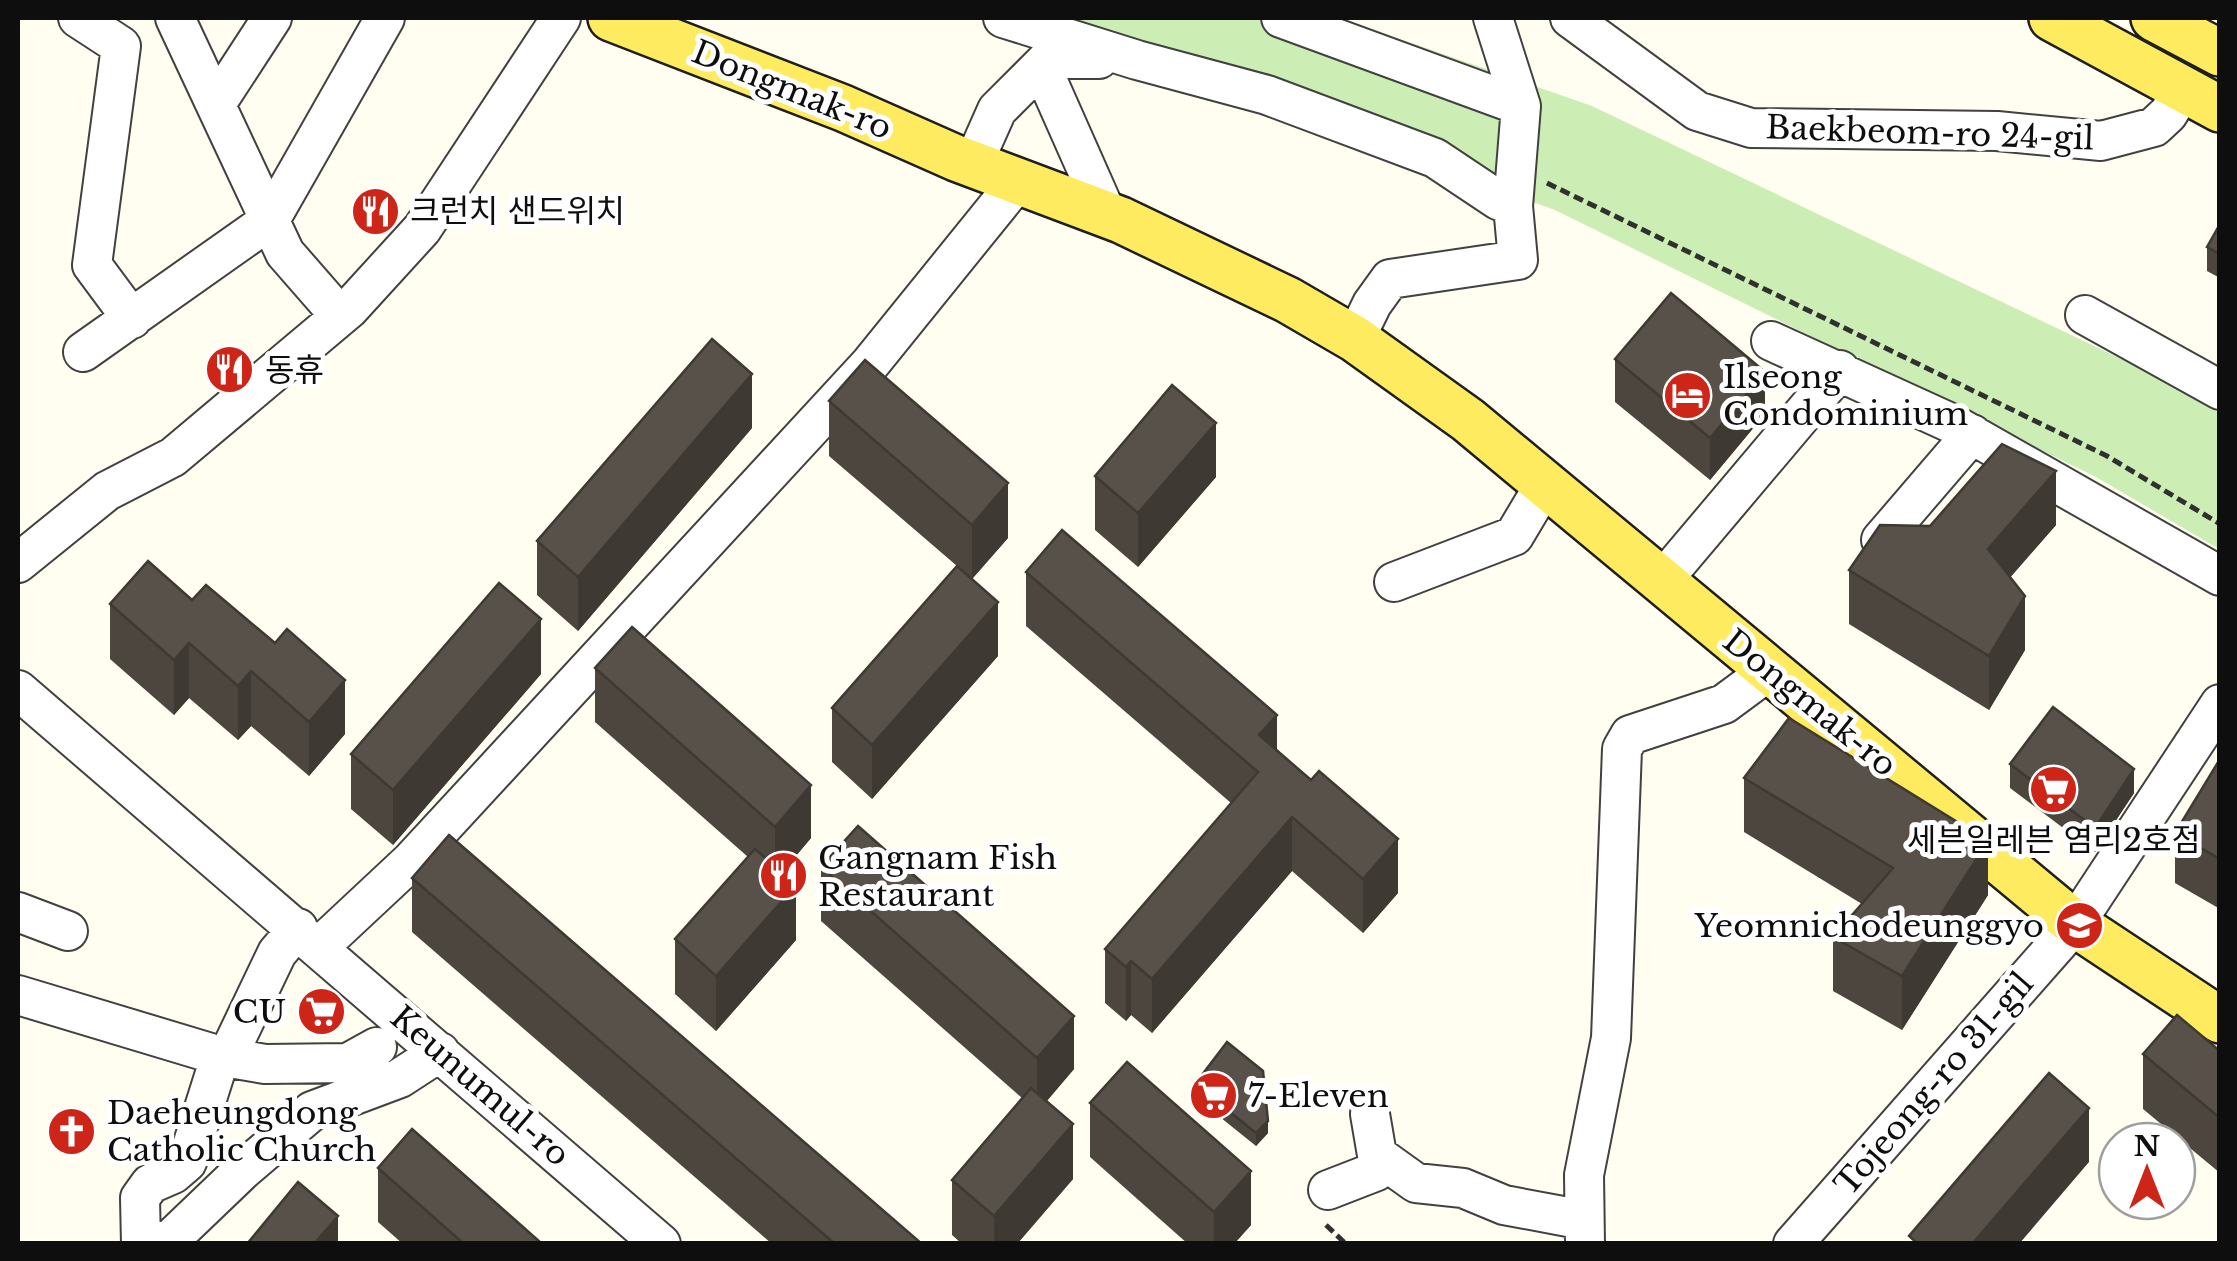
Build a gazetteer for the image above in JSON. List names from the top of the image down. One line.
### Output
{"streets":{"main road":["Dongmak-ro"],"street":["Baekbeom-ro 24-gil","Tojeong-ro 31-gil","Keunumul-ro"]},"crossings":[["Dongmak-ro","Tojeong-ro 31-gil"]],"places":{"restaurant":["크런치 샌드위치","동휴","Gangnam Fish Restaurant"],"hotel":["Ilseong Condominium"],"supermarket":["세븐일레븐 염리2호점","CU","7-Eleven"],"school or university":["Yeomnichodeunggyo"],"church":["Daeheungdong Catholic Church"]},"north":"top"}
